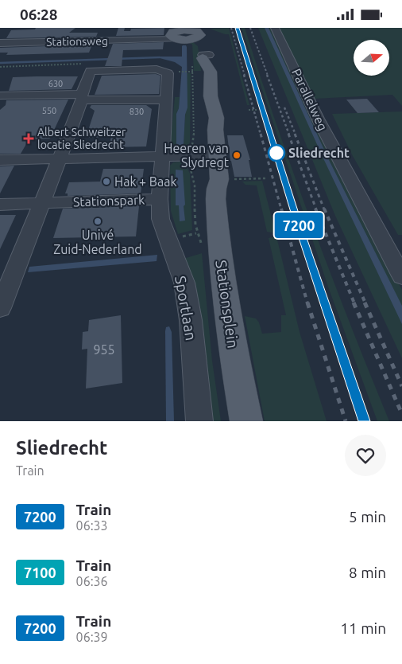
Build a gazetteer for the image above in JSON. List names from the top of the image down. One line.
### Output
{"streets":{"main road":["Stationsplein"],"street":["Stationsweg","Parallelweg","Stationspark","Sportlaan"]},"crossings":[["Stationspark","Sportlaan"]],"places":{"health":["Albert Schweitzer locatie Sliedrecht"],"other":["Sliedrecht","Heeren van Slydregt","Hak + Baak","Univé Zuid-Nederland"]},"house_numbers":["630","550","830","955"],"north":"right","page":{"status":"06:28","on_map":"7200","heading":["Sliedrecht","Train"],"list":[{"mark":"7200","name":"Train","note":"06:33","value":"5 min"},{"mark":"7100","name":"Train","note":"06:36","value":"8 min"},{"mark":"7200","name":"Train","note":"06:39","value":"11 min"}]}}
